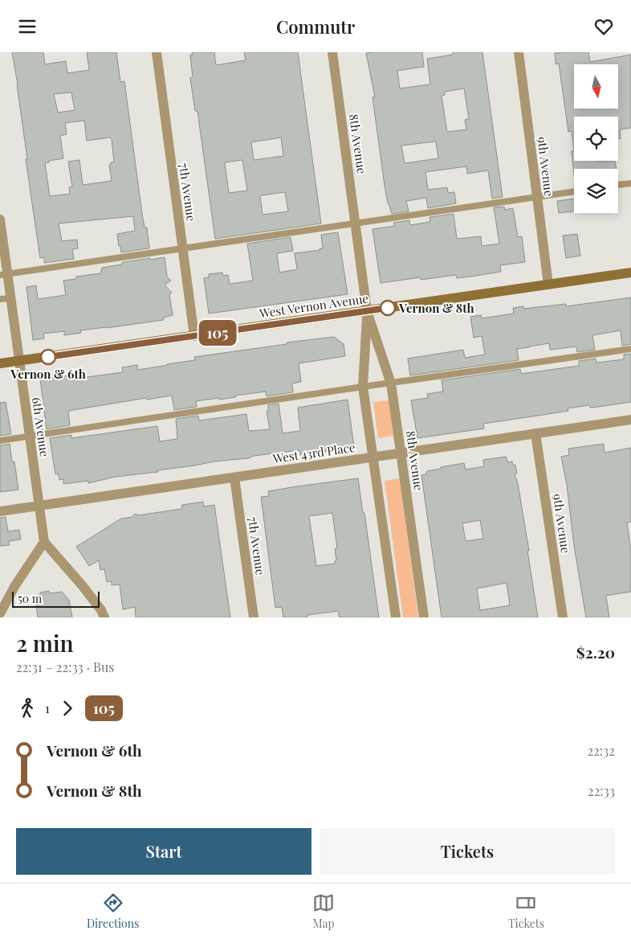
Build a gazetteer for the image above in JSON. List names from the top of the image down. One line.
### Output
{"streets":{"main road":["West Vernon Avenue"],"street":["8th Avenue","9th Avenue","7th Avenue","6th Avenue","West 43rd Place"]},"crossings":[["8th Avenue","West Vernon Avenue"],["8th Avenue","West 43rd Place"],["9th Avenue","West Vernon Avenue"],["9th Avenue","West 43rd Place"],["7th Avenue","West Vernon Avenue"],["7th Avenue","West 43rd Place"],["West Vernon Avenue","6th Avenue"],["6th Avenue","West 43rd Place"]],"places":["Vernon & 8th","Vernon & 6th"],"lines":["bus line 105"],"scale_bar":"50 m","north":"bottom","page":{"header":"Commutr","on_map":"105","scale":"50 m","heading":["2 min","22:31 – 22:33 · Bus","$2.20"],"legs":["1","105"],"list":[{"name":"Vernon & 6th","value":"22:32"},{"name":"Vernon & 8th","value":"22:33"}],"buttons":["Start","Tickets"],"tabs":["Directions","Map","Tickets"]}}
